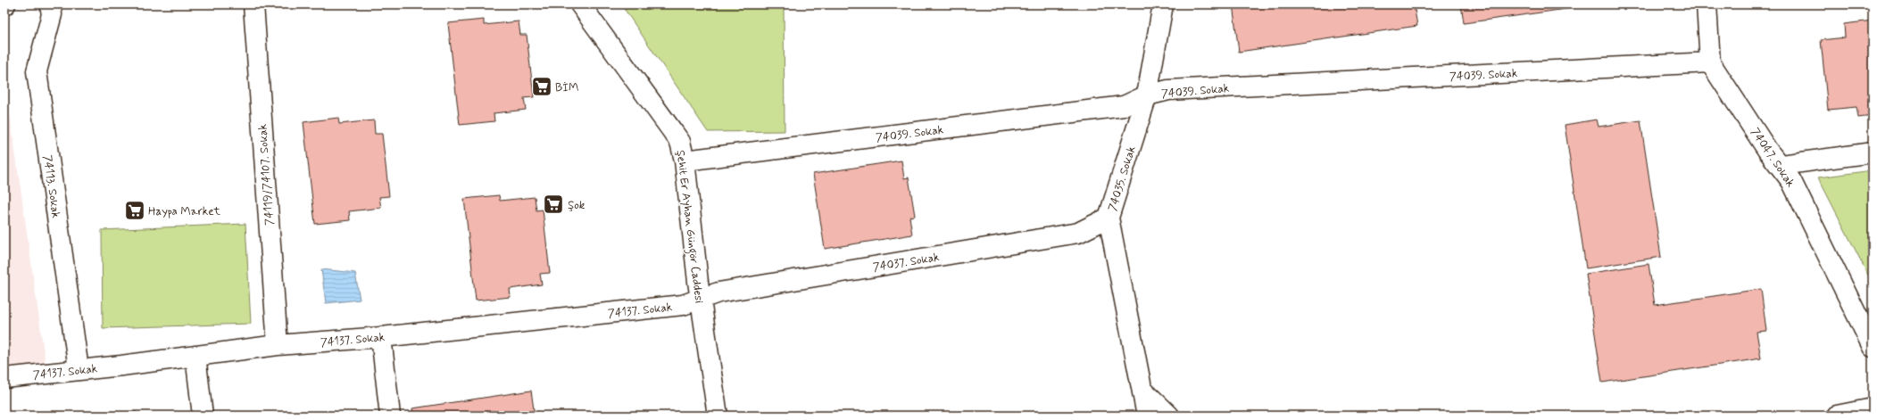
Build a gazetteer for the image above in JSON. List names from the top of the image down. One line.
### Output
{"streets":{"street":["74039. Sokak","74047. Sokak","74119/74107. Sokak","74035. Sokak","74113. Sokak","Şehit Er Ayhan Güngör Caddesi","74037. Sokak","74137. Sokak"]},"crossings":[["74039. Sokak","74047. Sokak"],["74039. Sokak","74035. Sokak"],["74039. Sokak","Şehit Er Ayhan Güngör Caddesi"],["74119/74107. Sokak","74137. Sokak"],["74035. Sokak","74037. Sokak"],["74113. Sokak","74137. Sokak"],["Şehit Er Ayhan Güngör Caddesi","74037. Sokak"],["Şehit Er Ayhan Güngör Caddesi","74137. Sokak"],["74037. Sokak","74137. Sokak"]],"places":{"supermarket":["BİM","Şok","Haypa Market"]}}
